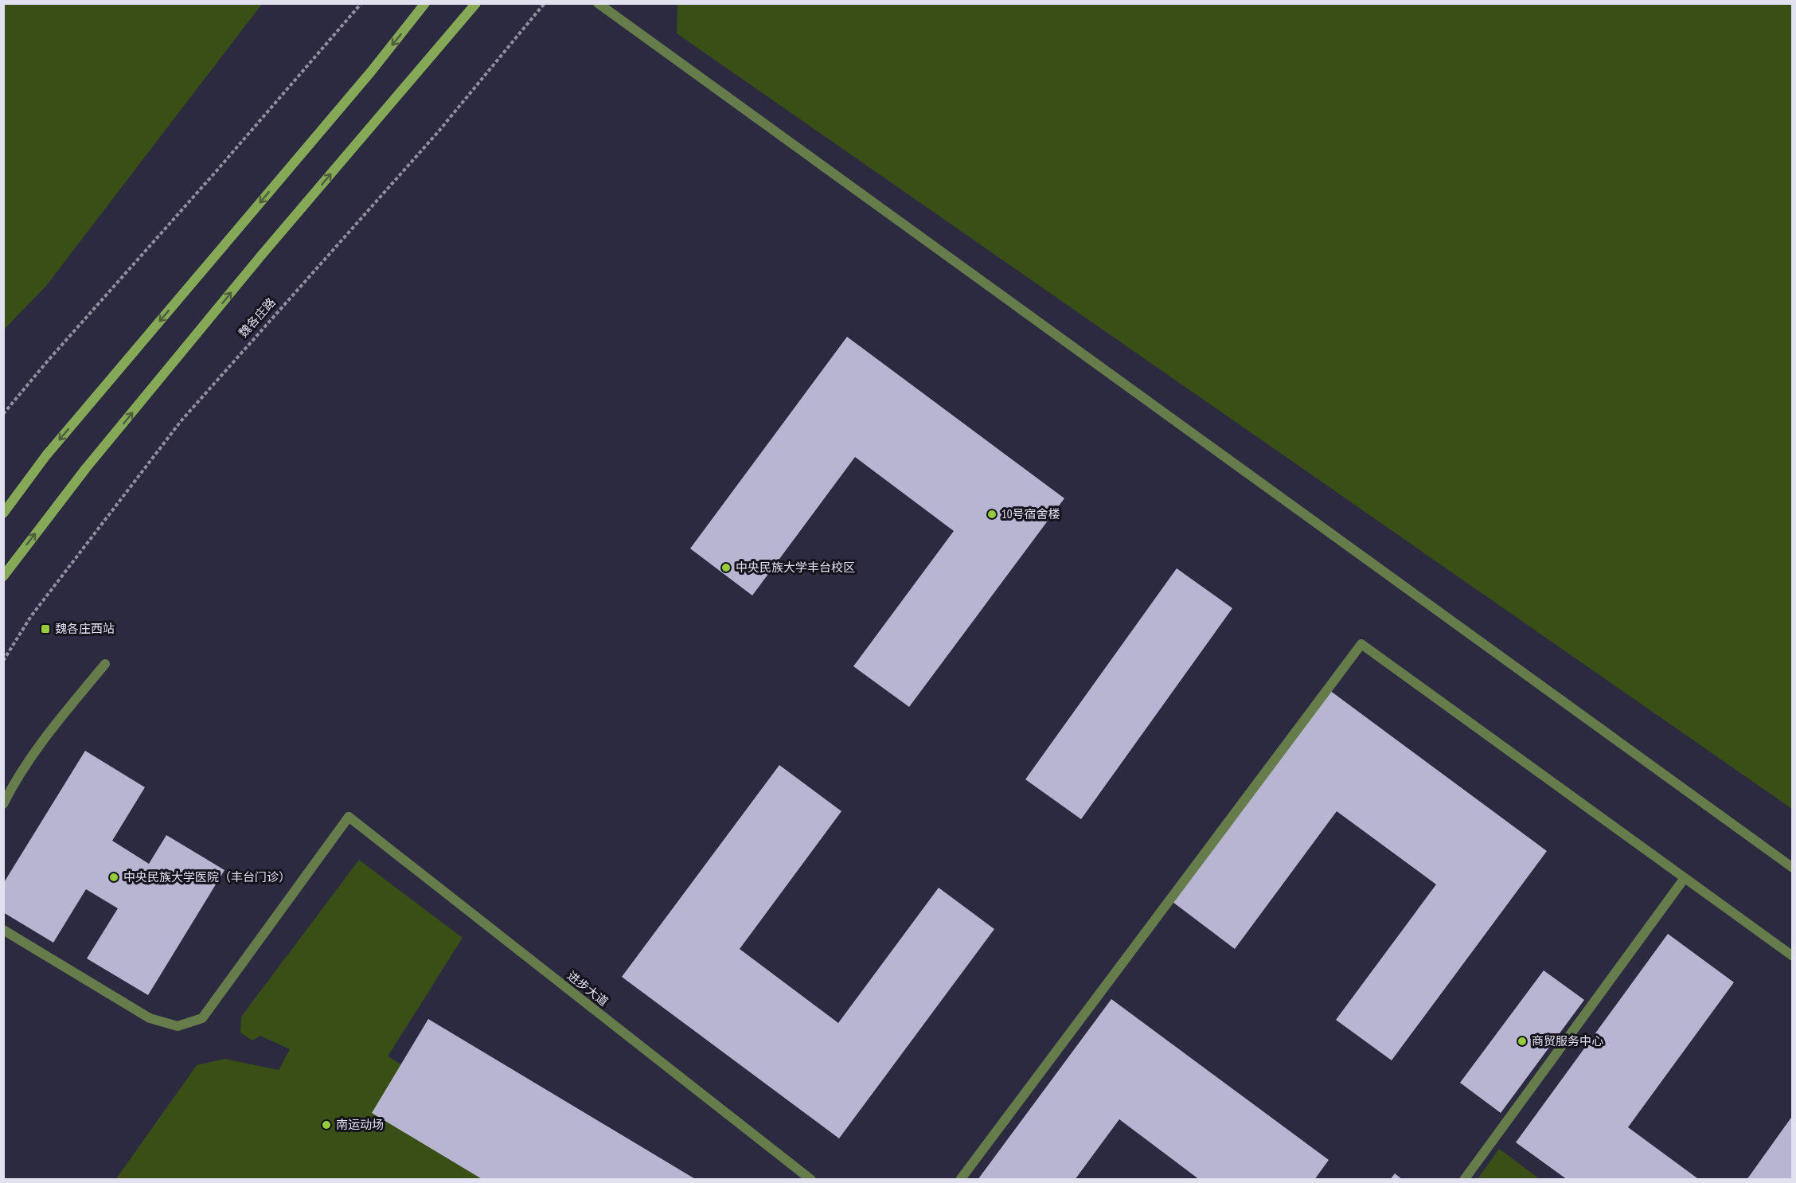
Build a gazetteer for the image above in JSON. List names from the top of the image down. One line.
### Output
{"streets":{"street":["进步大道"],"path":["魏各庄路"]},"places":{"other":["10号宿舍楼","中央民族大学丰台校区","中央民族大学医院（丰台门诊）","商贸服务中心","南运动场"],"transit":["魏各庄西站"]}}
